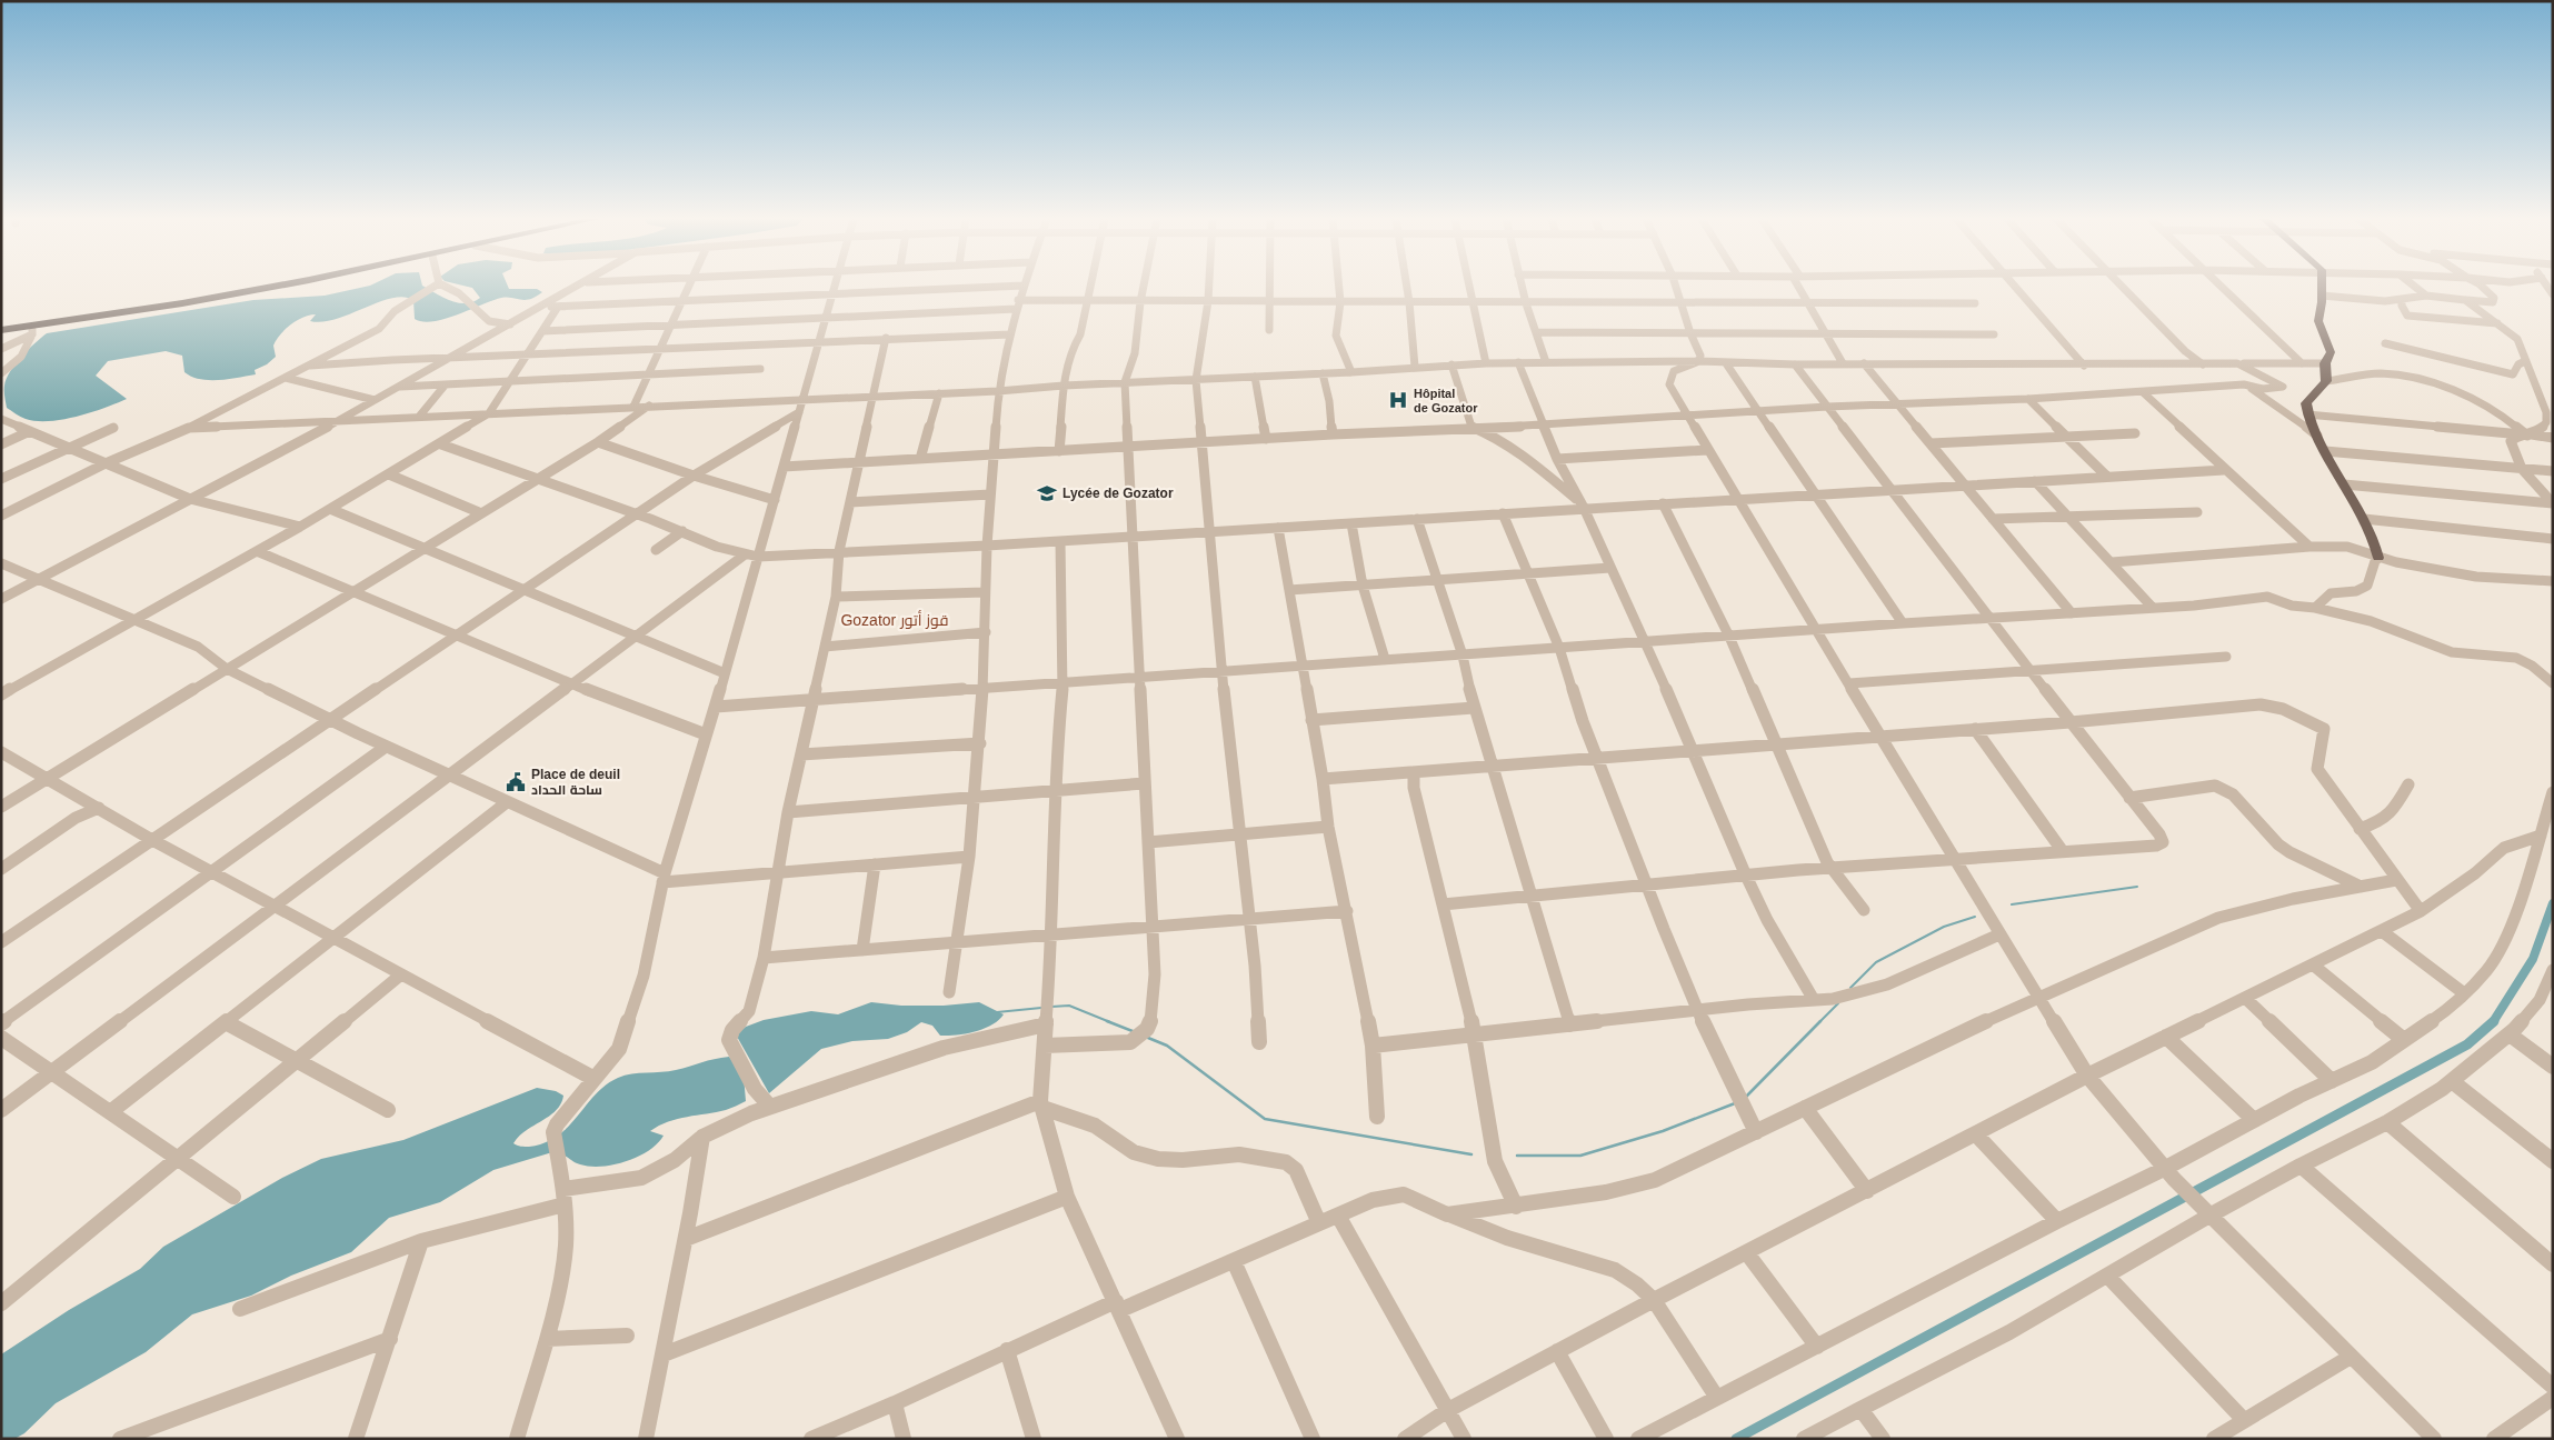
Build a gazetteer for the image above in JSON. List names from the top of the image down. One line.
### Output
{"districts":["Gozator قوز أتور"],"places":{"hospital":["Hôpital de Gozator"],"school or university":["Lycée de Gozator"],"public building":["Place de deuil ساحة الحداد"]}}
